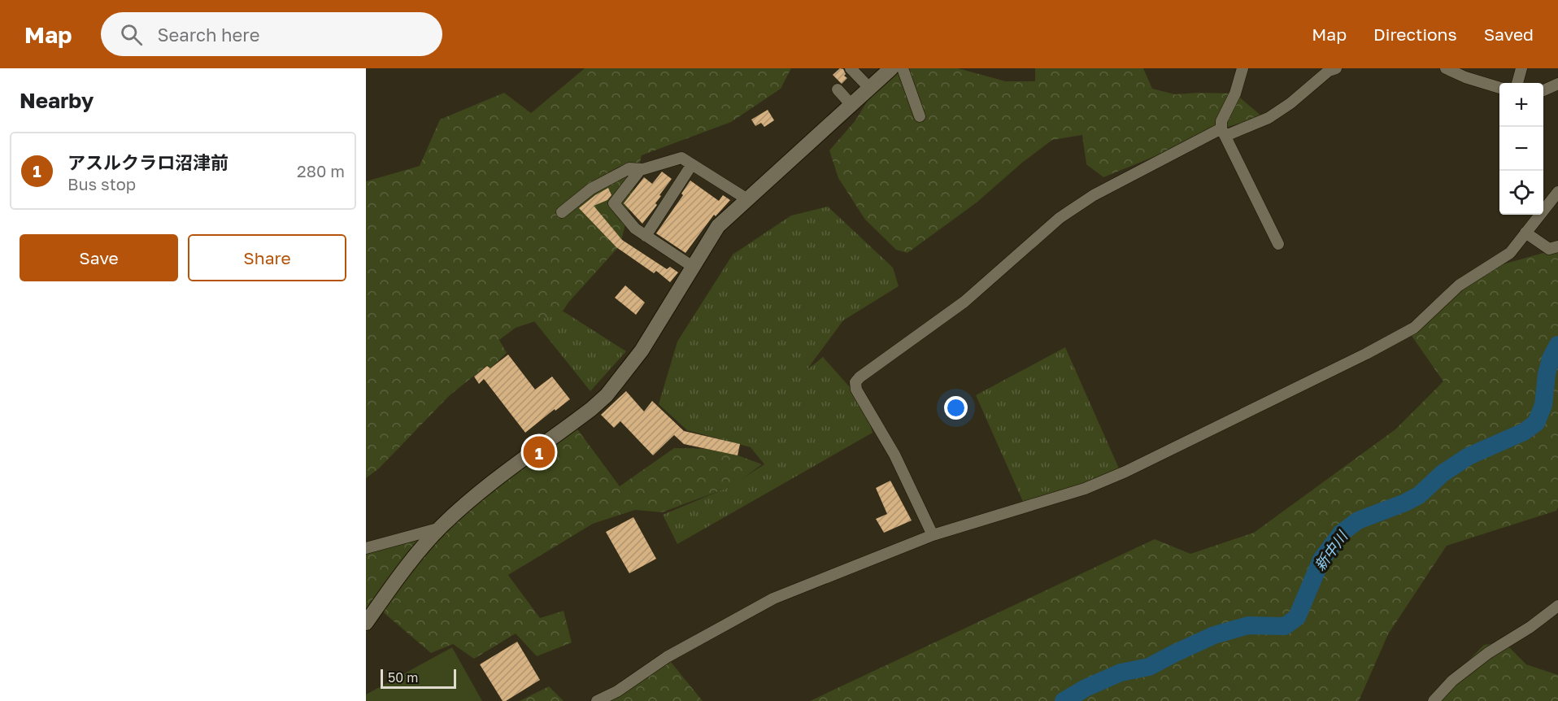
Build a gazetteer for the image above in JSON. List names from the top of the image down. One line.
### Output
{"water":["新中川"],"scale_bar":"50 m","page":{"header":"Map","search":"Search here","nav":["Map","Directions","Saved"],"heading":"Nearby","map_buttons":["+","−"],"list":[{"mark":"1","name":"アスルクラロ沼津前","note":"Bus stop","value":"280 m"}],"buttons":["Save","Share"],"pins":"1","scale":"50 m"}}
